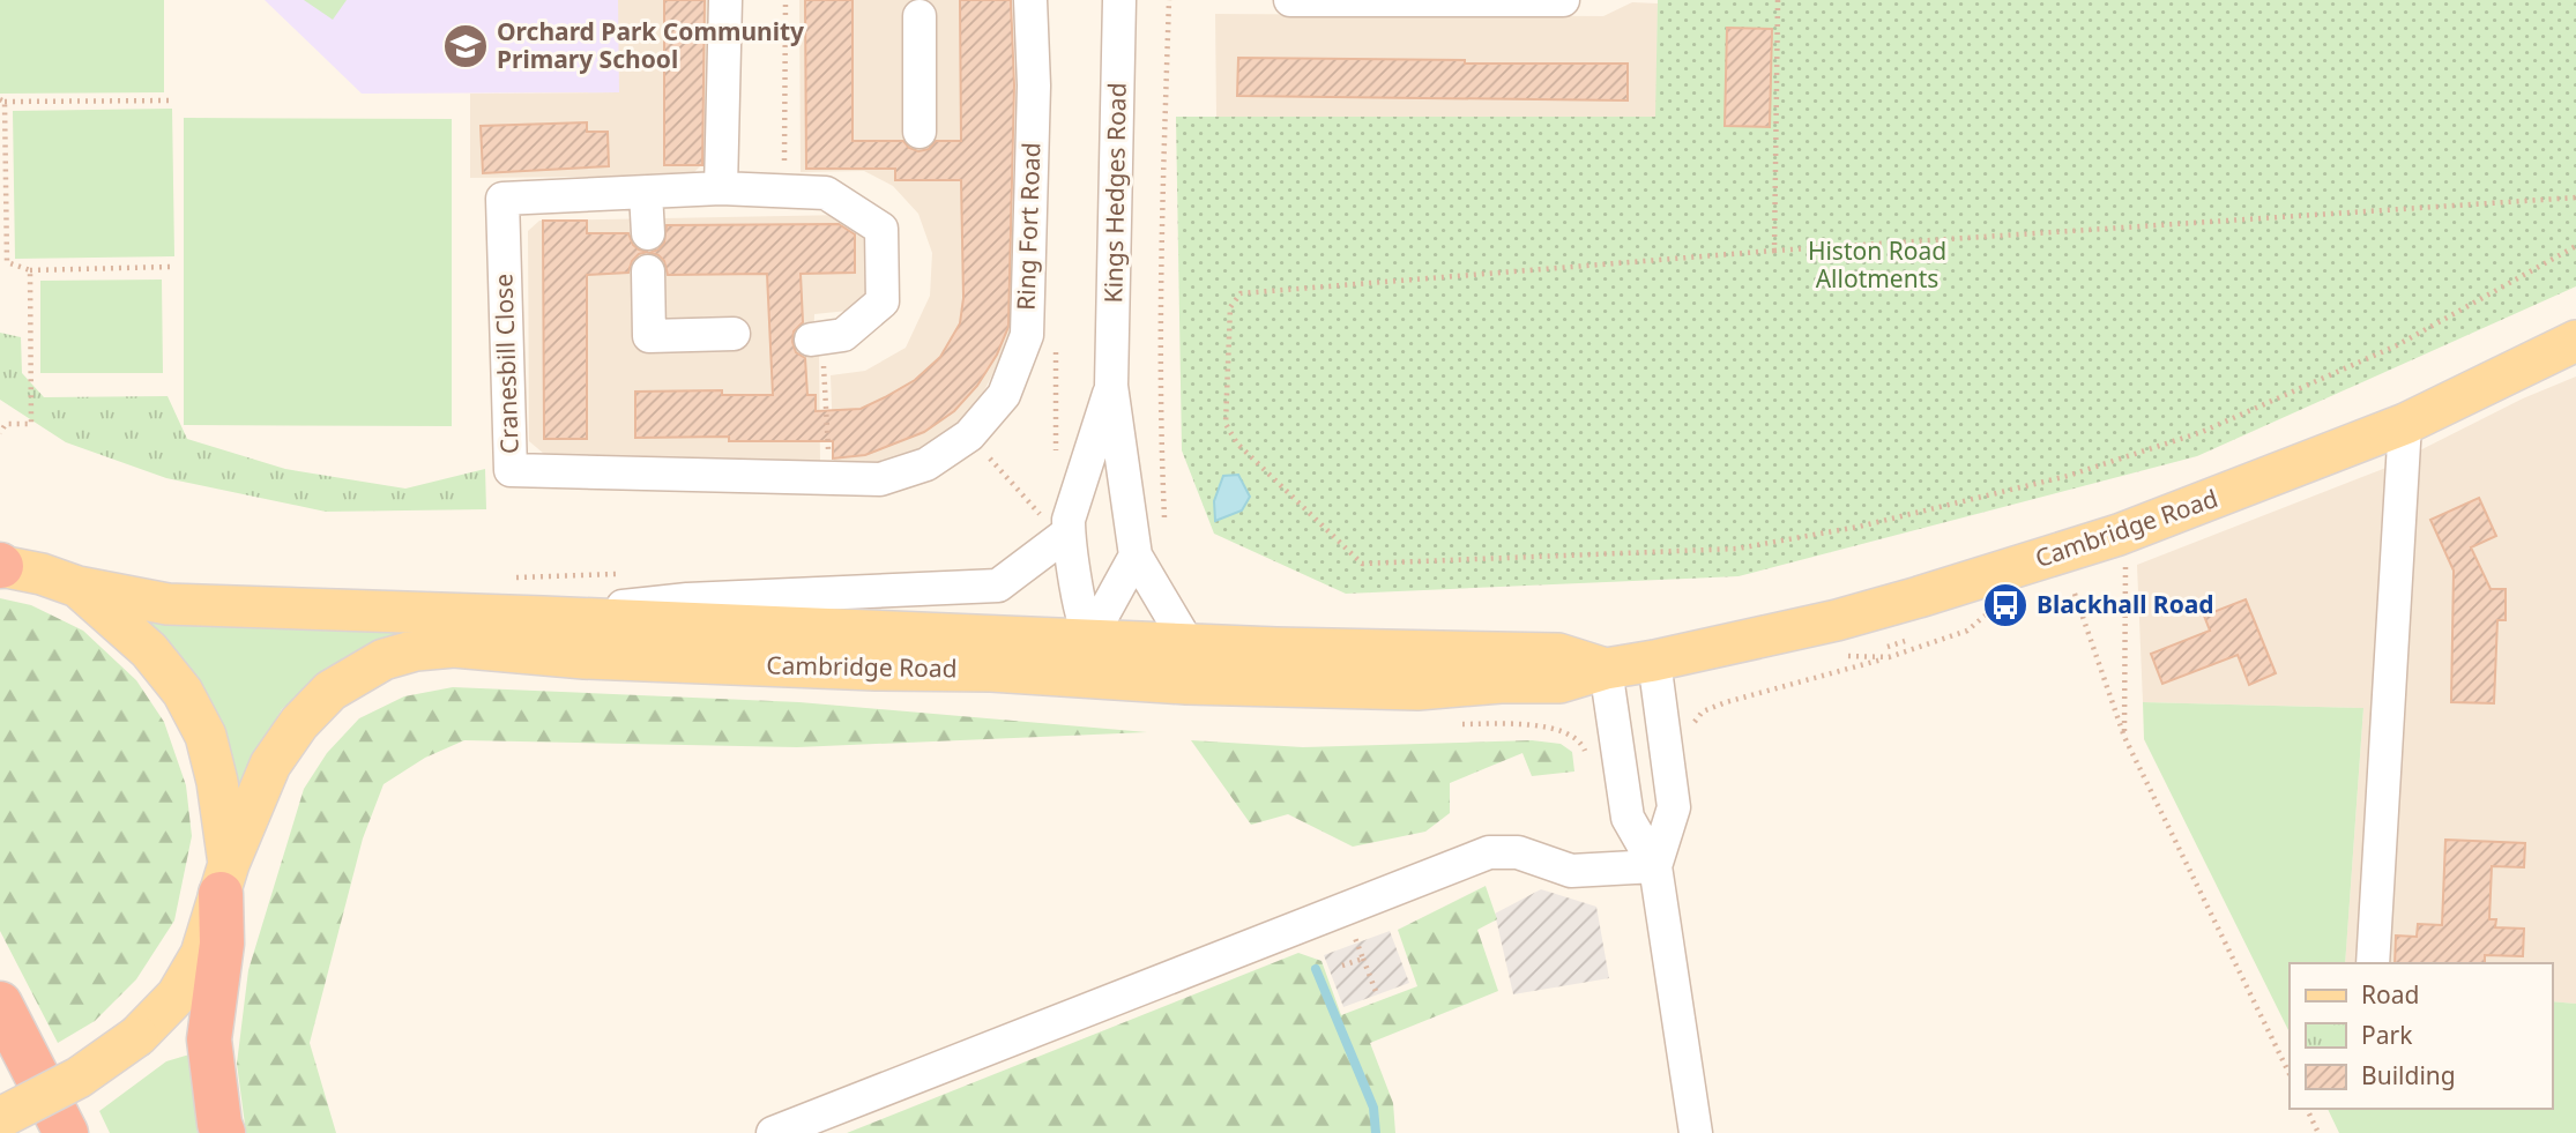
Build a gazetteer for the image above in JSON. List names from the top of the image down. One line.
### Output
{"streets":{"main road":["Cambridge Road"],"street":["Kings Hedges Road","Ring Fort Road","Cranesbill Close"]},"crossings":[["Kings Hedges Road","Cambridge Road"],["Ring Fort Road","Cranesbill Close"]],"parks":["Histon Road Allotments"],"places":{"school or university":["Orchard Park Community Primary School"],"bus stop":["Blackhall Road"]},"legend":["Road","Park","Building"]}
